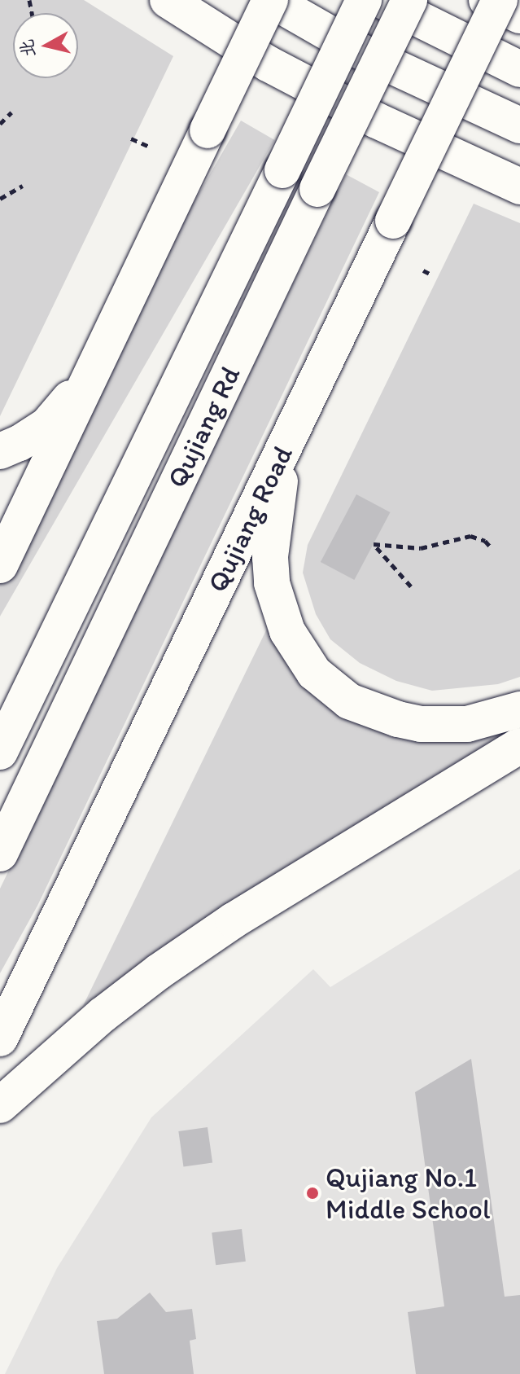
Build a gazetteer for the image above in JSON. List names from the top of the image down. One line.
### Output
{"streets":{"main road":["Qujiang Rd","Qujiang Road"]},"places":["Qujiang No.1 Middle School"],"north":"left"}
